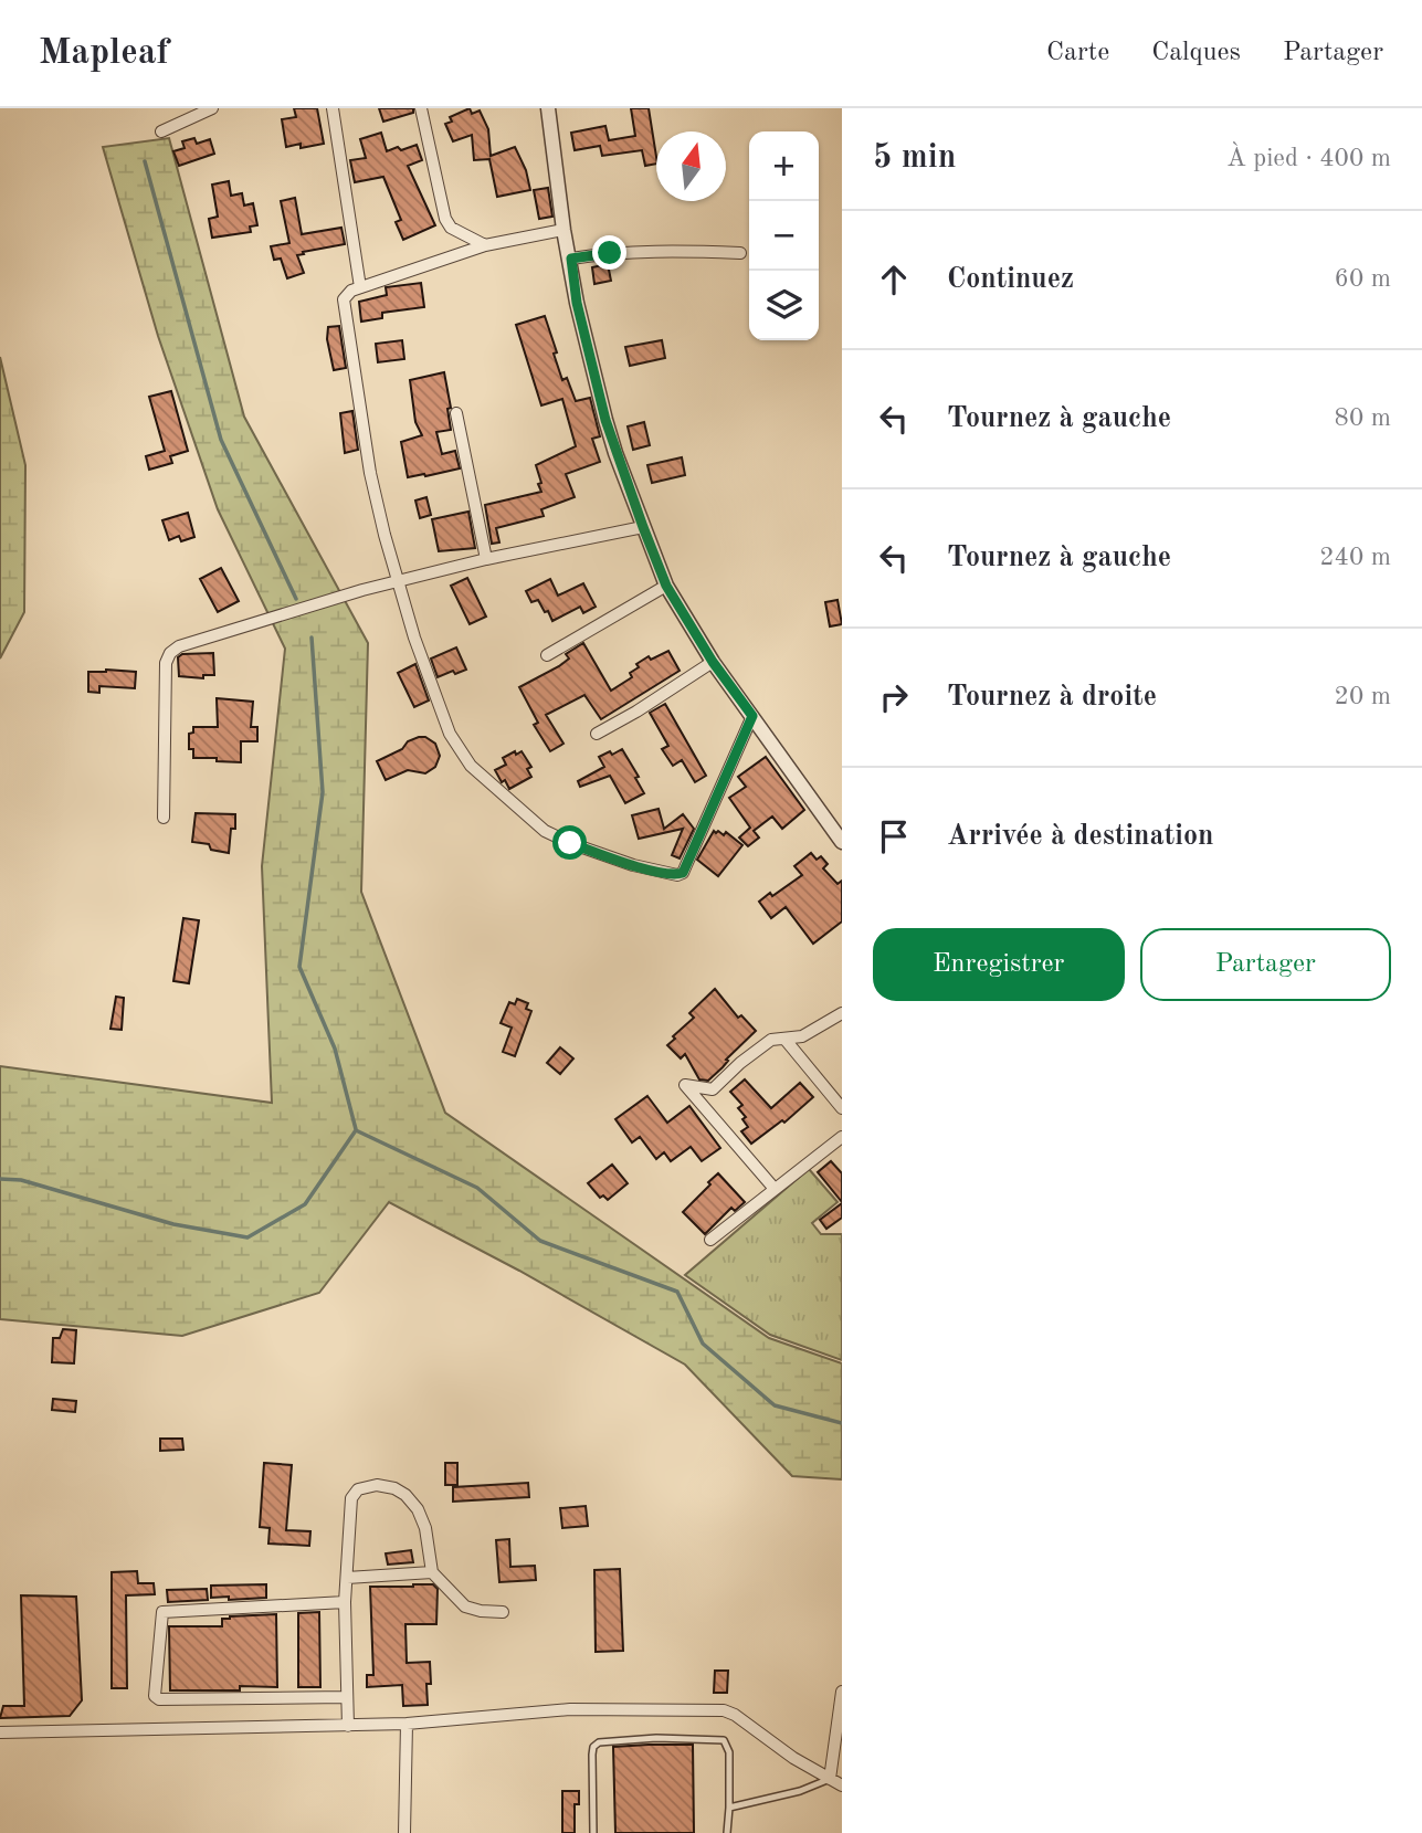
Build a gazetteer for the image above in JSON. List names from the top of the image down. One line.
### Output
{"north":"top","page":{"header":"Mapleaf","nav":["Carte","Calques","Partager"],"heading":["5 min","À pied · 400 m"],"map_buttons":["+","−"],"list":[["Continuez","60 m"],["Tournez à gauche","80 m"],["Tournez à gauche","240 m"],["Tournez à droite","20 m"],"Arrivée à destination"],"buttons":["Enregistrer","Partager"]}}
